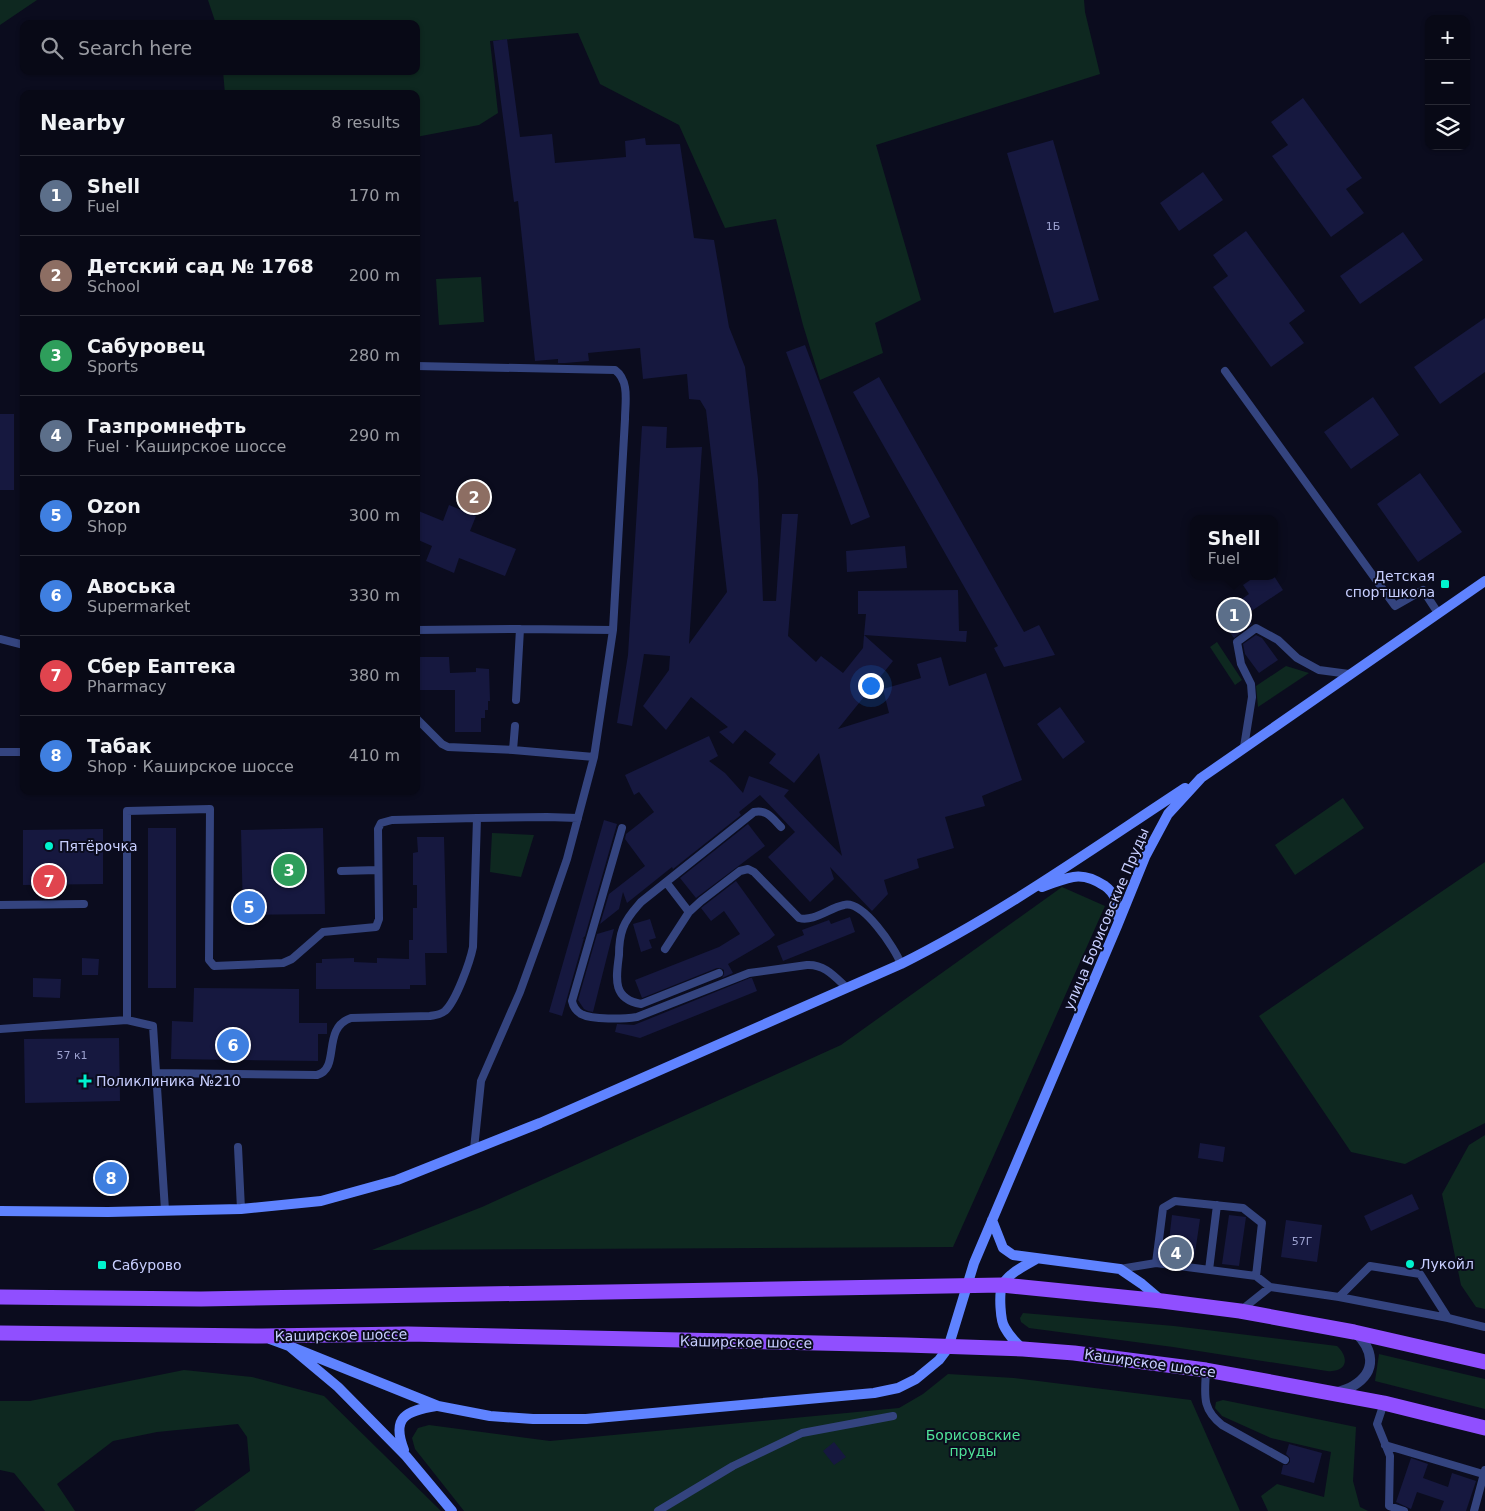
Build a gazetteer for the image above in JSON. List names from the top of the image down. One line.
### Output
{"streets":{"main road":["улица Борисовские Пруды","Каширское шоссе"]},"crossings":[["улица Борисовские Пруды","Каширское шоссе"]],"parks":["Борисовские пруды"],"places":{"transit":["Детская спортшкола","Сабурово"],"other":["Пятёрочка","Лукойл"],"health":["Поликлиника №210"]},"house_numbers":["1Б","57 к1","57Г"],"page":{"map_buttons":["+","−"],"search":"Search here","heading":["Nearby","8 results"],"list":[{"mark":"1","name":"Shell","note":"Fuel","value":"170 m"},{"mark":"2","name":"Детский сад № 1768","note":"School","value":"200 m"},{"mark":"3","name":"Сабуровец","note":"Sports","value":"280 m"},{"mark":"4","name":"Газпромнефть","note":"Fuel · Каширское шоссе","value":"290 m"},{"mark":"5","name":"Ozon","note":"Shop","value":"300 m"},{"mark":"6","name":"Авоська","note":"Supermarket","value":"330 m"},{"mark":"7","name":"Сбер Еаптека","note":"Pharmacy","value":"380 m"},{"mark":"8","name":"Табак","note":"Shop · Каширское шоссе","value":"410 m"}],"pins":["2","1","3","7","5","6","8","4"],"popup":["Shell","Fuel"]}}
